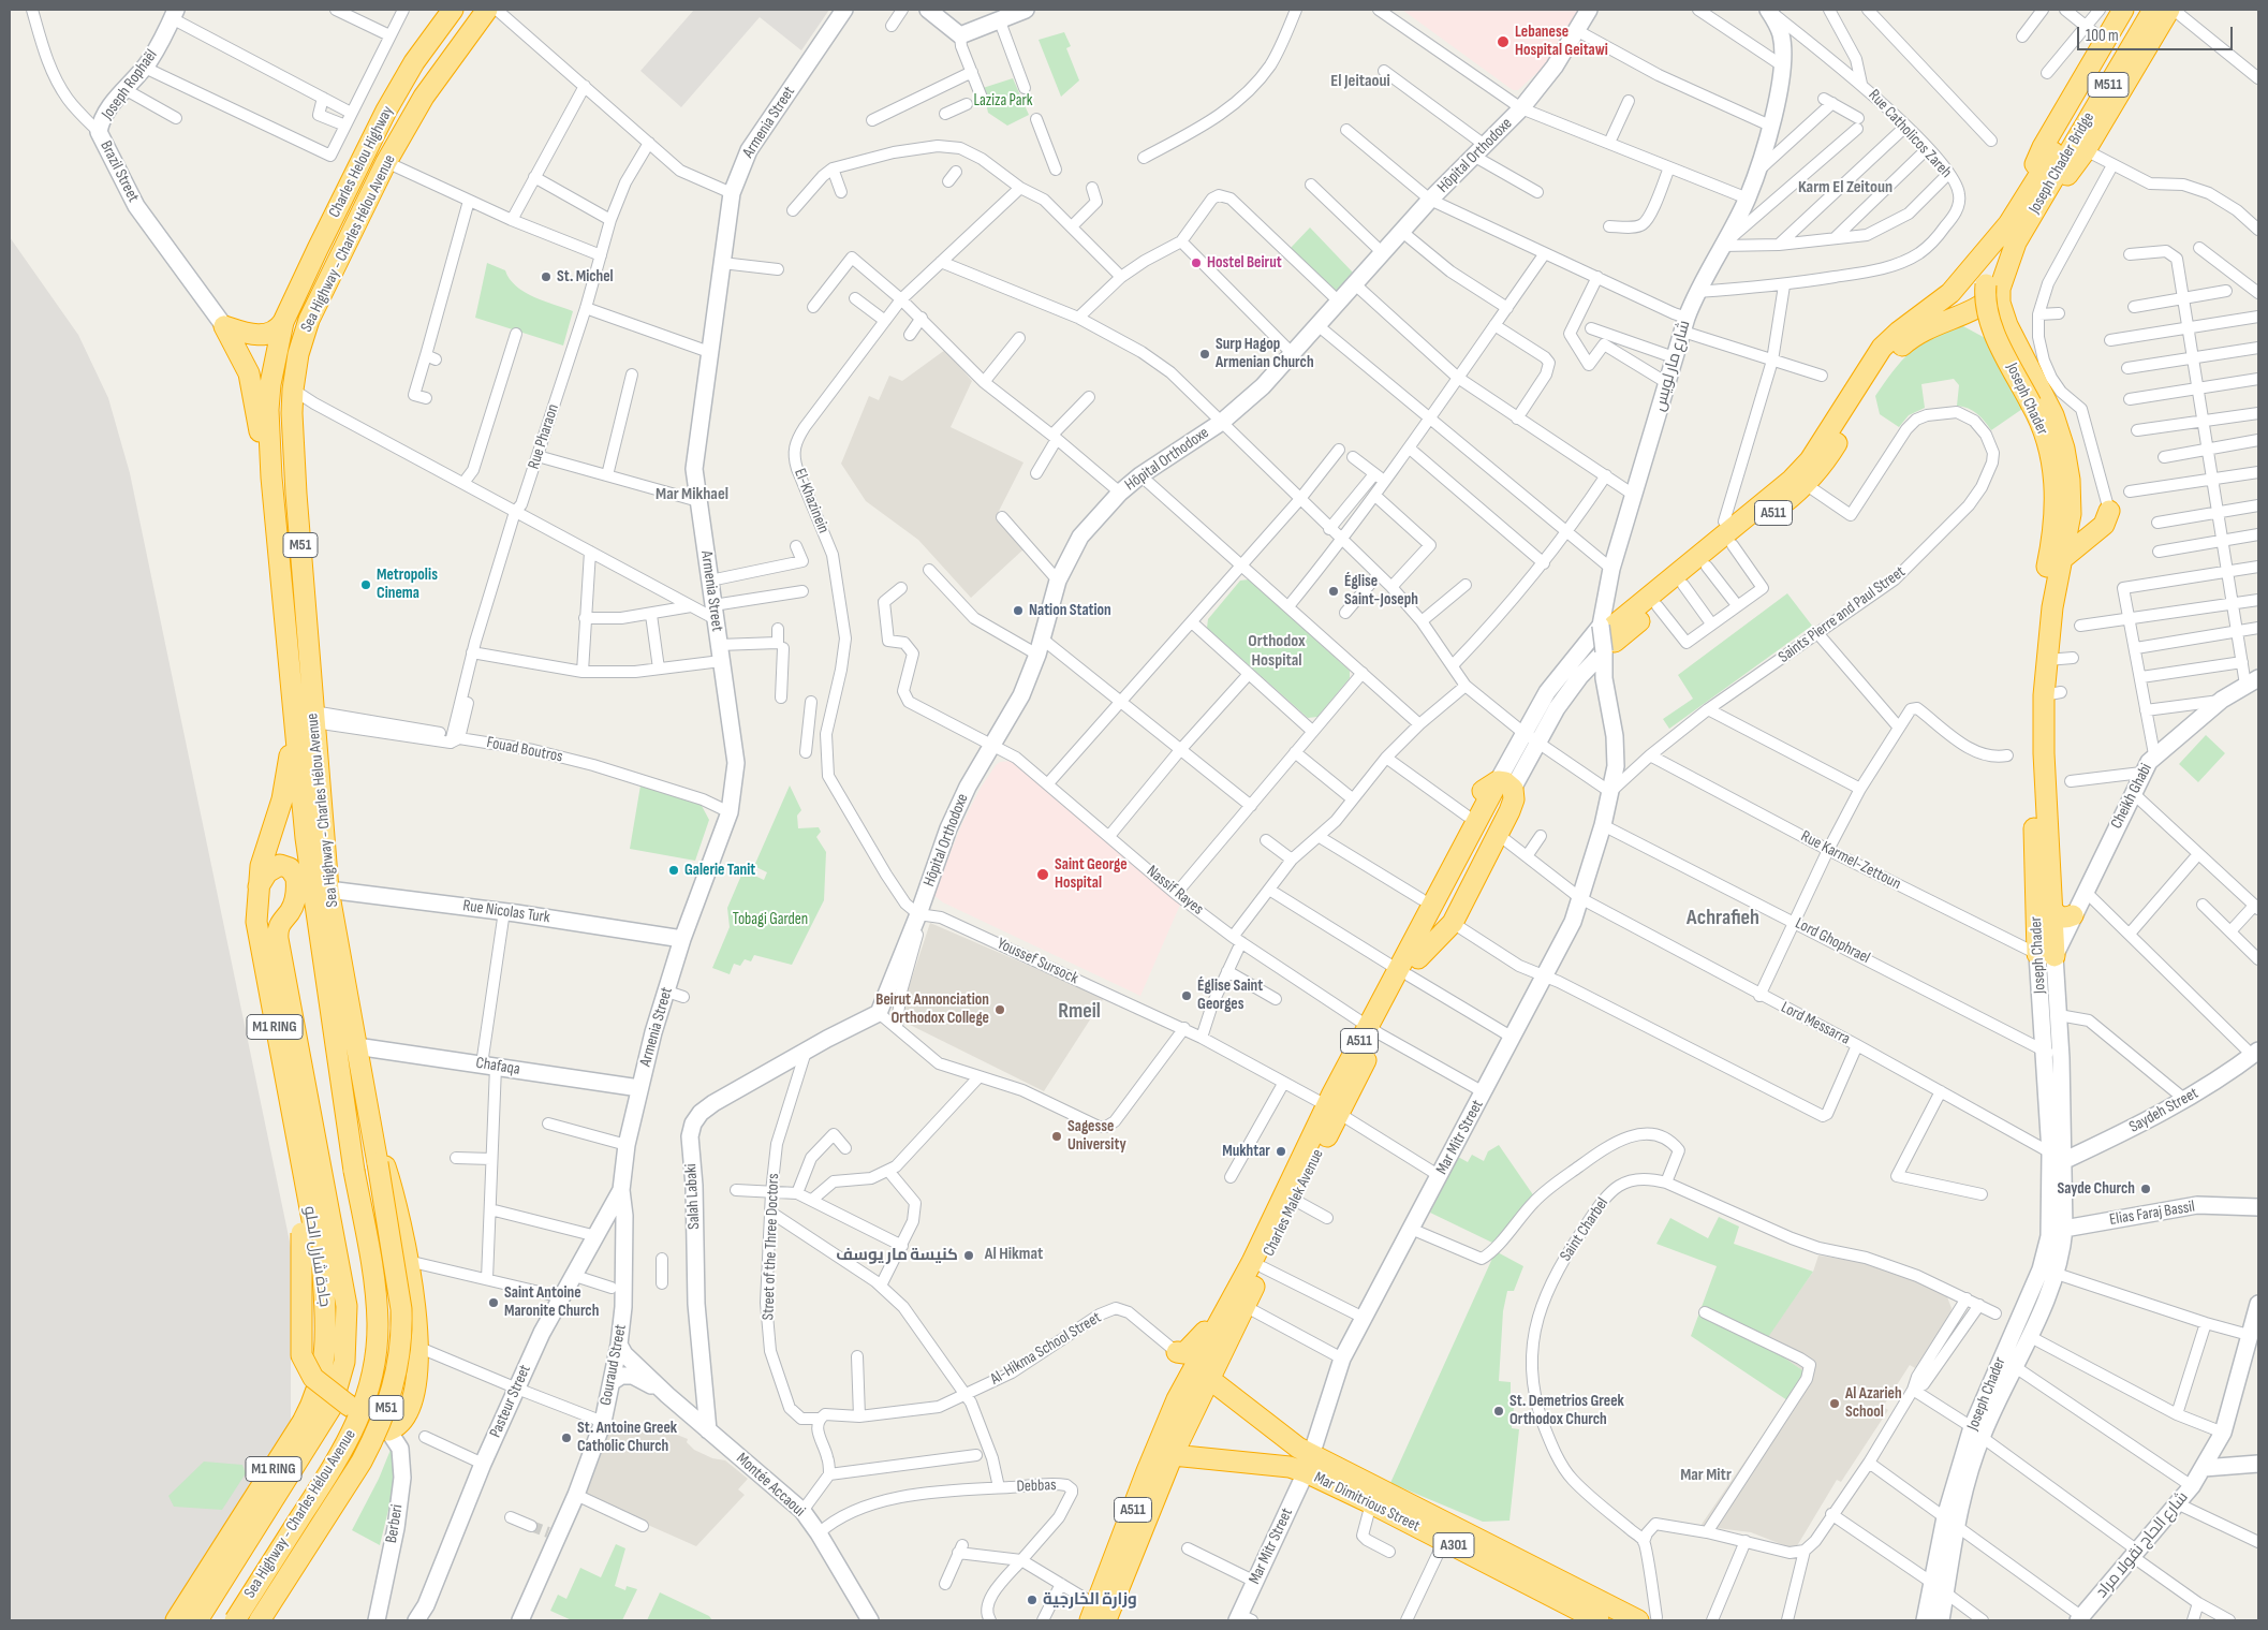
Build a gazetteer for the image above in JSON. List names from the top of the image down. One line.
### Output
{"streets":{"highway":["M511","Charles Helou Highway","Joseph Chader Bridge","Sea Highway - Charles Hélou Avenue","Joseph Chader","A511","M51","M1 RING","Charles Malek Avenue","جادة شارل الحلو","Mar Dimitrious Street","A301"],"street":["Joseph Rophaël","Armenia Street","Rue Catholicos Zareh","Hôpital Orthodoxe","Brazil Street","شارع مار لويس","Rue Pharaon","El-Khazinein","Saints Pierre and Paul Street","Fouad Boutros","Cheikh Ghabi","Rue Karmel-Zettoun","Nassif Rayes","Rue Nicolas Turk","Lord Ghophrael","Youssef Sursock","Lord Messarra","Chafaqa","Saydeh Street","Mar Mitr Street","Salah Labaki","Elias Faraj Bassil","Saint Charbel","Street of the Three Doctors","Al-Hikma School Street","Gouraud Street","Pasteur Street","Montée Accaoui","Debbas","Berberi","شارع الحاج نقولا مراد"]},"crossings":[["Joseph Rophaël","Brazil Street"],["M511","Joseph Chader Bridge"],["M511","A511"],["Armenia Street","Fouad Boutros"],["Armenia Street","Rue Nicolas Turk"],["Armenia Street","Chafaqa"],["Armenia Street","Pasteur Street"],["Rue Catholicos Zareh","شارع مار لويس"],["Hôpital Orthodoxe","El-Khazinein"],["Hôpital Orthodoxe","Nassif Rayes"],["Hôpital Orthodoxe","Youssef Sursock"],["Hôpital Orthodoxe","Salah Labaki"],["Charles Helou Highway","Sea Highway - Charles Hélou Avenue"],["Joseph Chader Bridge","Joseph Chader"],["Joseph Chader Bridge","A511"],["Sea Highway - Charles Hélou Avenue","Fouad Boutros"],["Sea Highway - Charles Hélou Avenue","Rue Nicolas Turk"],["Sea Highway - Charles Hélou Avenue","M1 RING"],["Sea Highway - Charles Hélou Avenue","Chafaqa"],["شارع مار لويس","A511"],["شارع مار لويس","Saints Pierre and Paul Street"],["شارع مار لويس","Mar Mitr Street"],["Joseph Chader","A511"],["Joseph Chader","Cheikh Ghabi"],["Joseph Chader","Rue Karmel-Zettoun"],["Joseph Chader","Lord Ghophrael"],["Joseph Chader","Lord Messarra"],["Joseph Chader","Saydeh Street"],["Joseph Chader","Elias Faraj Bassil"],["Rue Pharaon","Fouad Boutros"],["El-Khazinein","Youssef Sursock"],["A511","Saints Pierre and Paul Street"],["A511","Charles Malek Avenue"],["Saints Pierre and Paul Street","Rue Karmel-Zettoun"],["Saints Pierre and Paul Street","Mar Mitr Street"],["Cheikh Ghabi","Rue Karmel-Zettoun"],["Nassif Rayes","Mar Mitr Street"],["Nassif Rayes","Charles Malek Avenue"],["Lord Ghophrael","Mar Mitr Street"],["Youssef Sursock","Mar Mitr Street"],["Youssef Sursock","Charles Malek Avenue"],["Lord Messarra","Saydeh Street"],["Lord Messarra","Mar Mitr Street"],["M1 RING","جادة شارل الحلو"],["Mar Mitr Street","Mar Dimitrious Street"],["Mar Mitr Street","A301"],["Salah Labaki","Street of the Three Doctors"],["Salah Labaki","Montée Accaoui"],["Gouraud Street","Pasteur Street"],["Gouraud Street","Montée Accaoui"],["Montée Accaoui","Debbas"],["Mar Dimitrious Street","A301"]],"districts":["El Jeitaoui","Karm El Zeitoun","Mar Mikhael","Orthodox Hospital","Achrafieh","Rmeil","Al Hikmat","Mar Mitr"],"parks":["Laziza Park","Tobagi Garden"],"places":["Lebanese Hospital Geitawi","Hostel Beirut","St. Michel","Surp Hagop Armenian Church","Metropolis Cinema","Église Saint-Joseph","Nation Station","Galerie Tanit","Saint George Hospital","Église Saint Georges","Beirut Annonciation Orthodox College","Sagesse University","Mukhtar","Sayde Church","كنيسة مار يوسف","Saint Antoine Maronite Church","Al Azarieh School","St. Demetrios Greek Orthodox Church","St. Antoine Greek Catholic Church","وزارة الخارجية"],"scale_bar":"100 m"}
